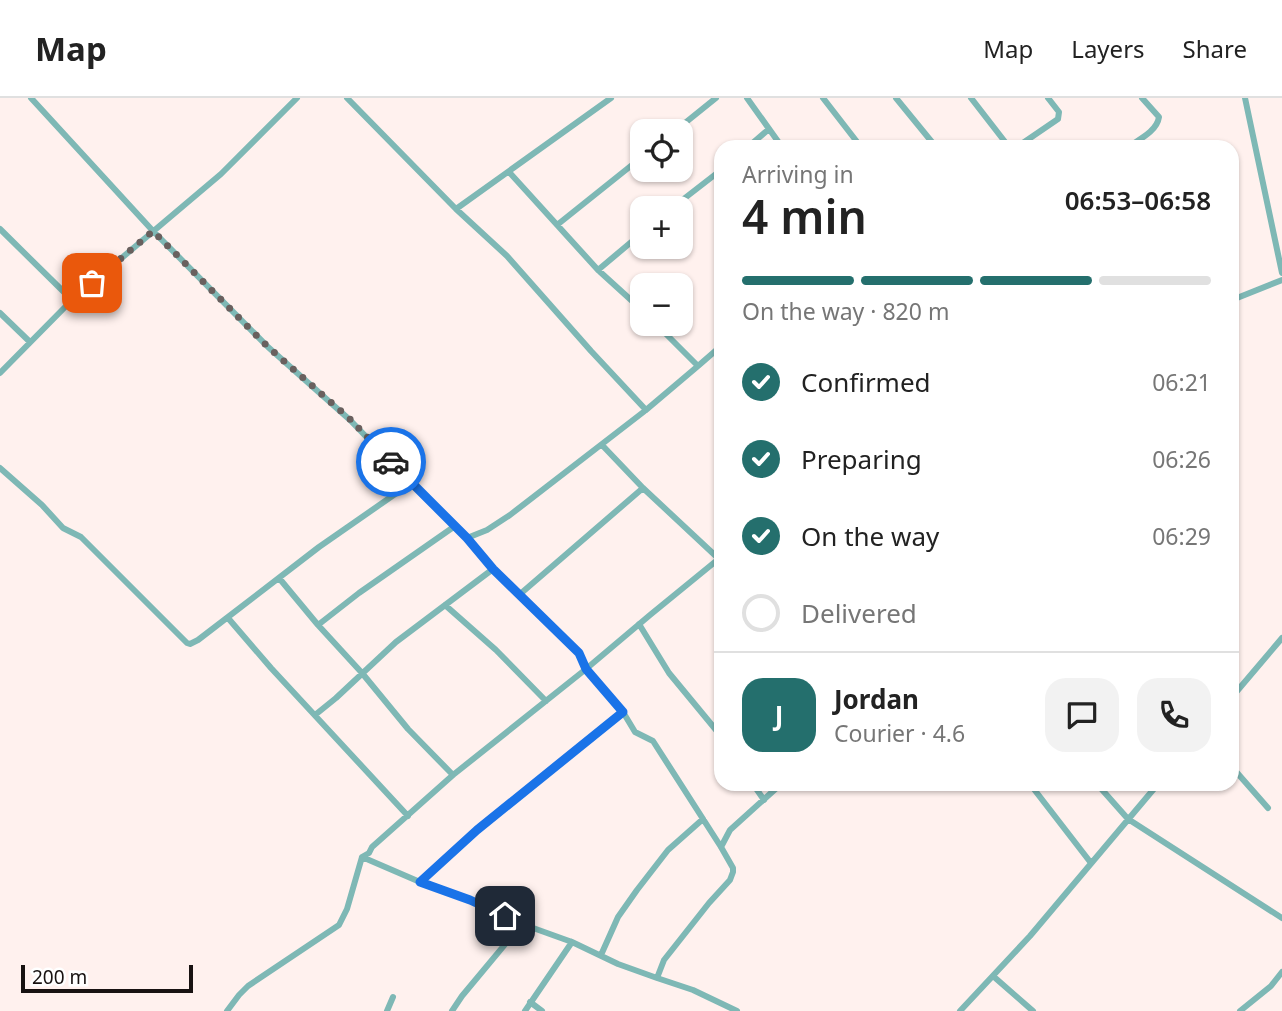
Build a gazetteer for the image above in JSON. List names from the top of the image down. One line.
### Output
{"scale_bar":"200 m","page":{"header":"Map","nav":["Map","Layers","Share"],"map_buttons":["+","−"],"heading":["4 min","Arriving in","06:53–06:58"],"panel":["Jordan","Courier · 4.6"],"bar":"On the way · 820 m","list":[["Confirmed","06:21"],["Preparing","06:26"],["On the way","06:29"],"Delivered"],"round":"J","scale":"200 m"}}
